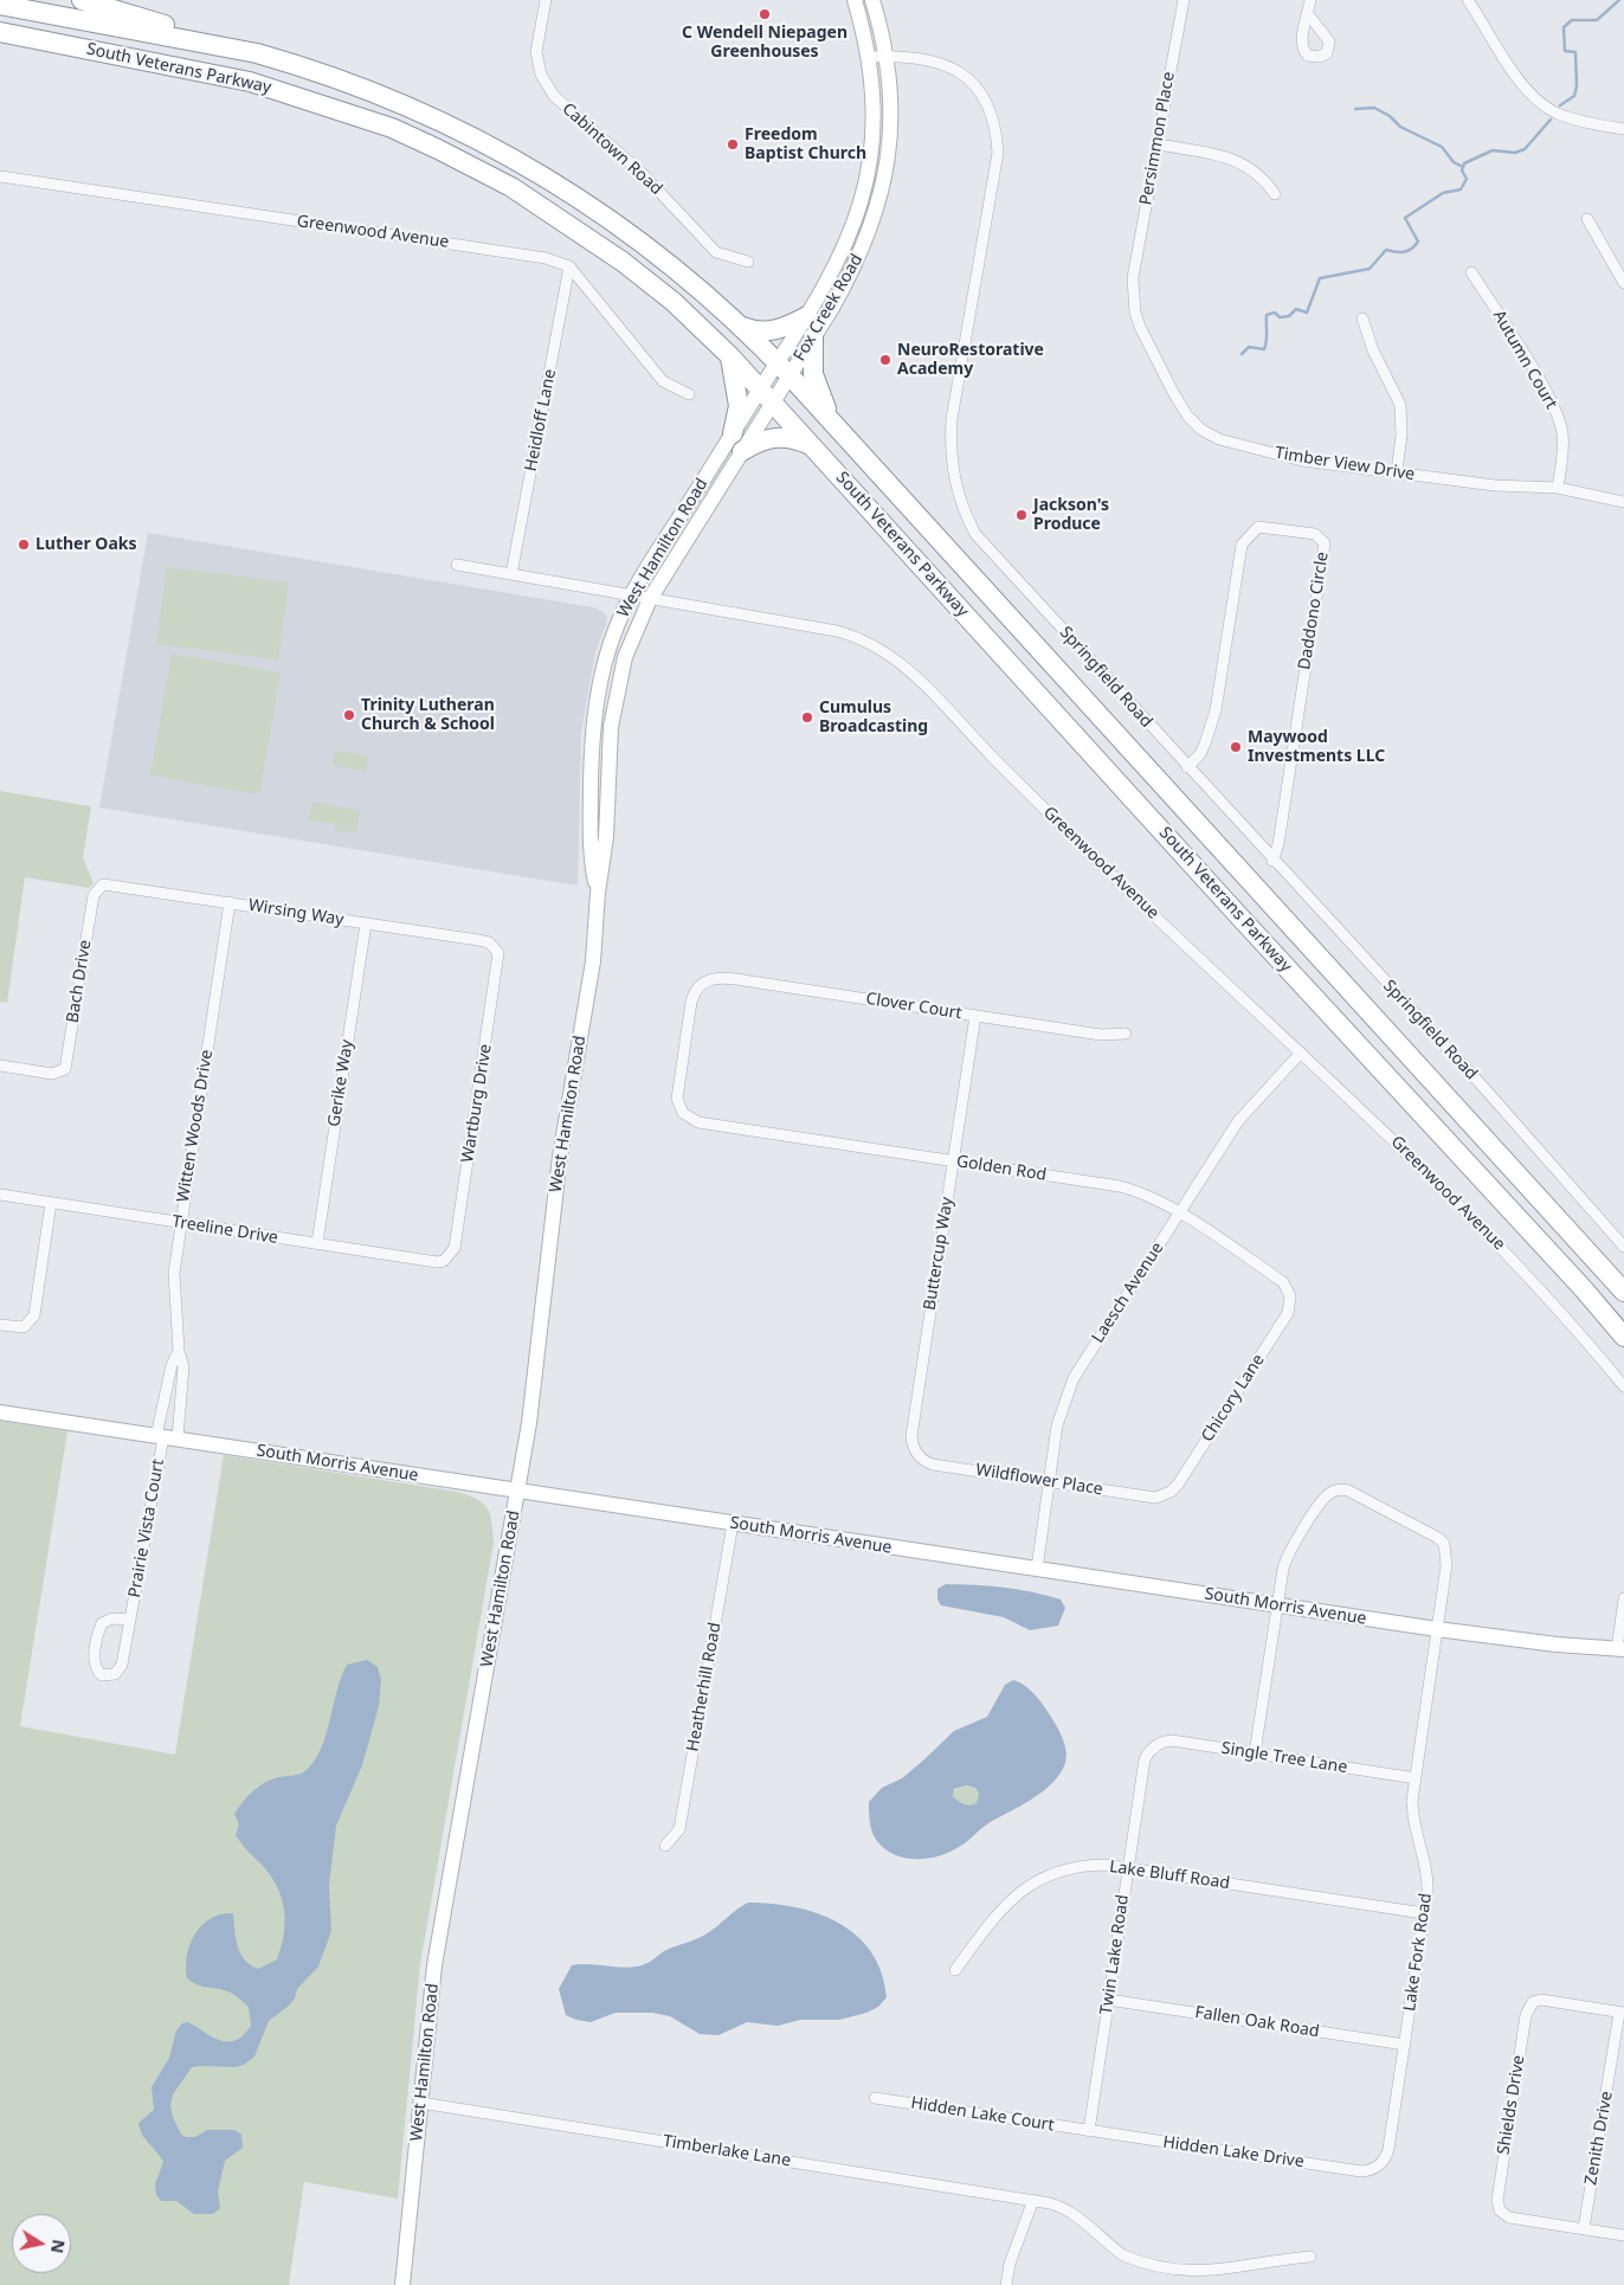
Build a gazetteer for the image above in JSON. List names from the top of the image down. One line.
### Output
{"streets":{"highway":["South Veterans Parkway"],"main road":["Fox Creek Road","West Hamilton Road","South Morris Avenue"],"street":["Persimmon Place","Cabintown Road","Greenwood Avenue","Autumn Court","Heidloff Lane","Timber View Drive","Daddono Circle","Springfield Road","Wirsing Way","Bach Drive","Clover Court","Gerike Way","Wartburg Drive","Witten Woods Drive","Golden Rod","Treeline Drive","Buttercup Way","Laesch Avenue","Chicory Lane","Wildflower Place","Prairie Vista Court","Heatherhill Road","Single Tree Lane","Lake Bluff Road","Lake Fork Road","Twin Lake Road","Fallen Oak Road","Shields Drive","Hidden Lake Court","Zenith Drive","Timberlake Lane","Hidden Lake Drive"]},"crossings":[["South Veterans Parkway","Fox Creek Road"],["South Veterans Parkway","West Hamilton Road"],["Persimmon Place","Timber View Drive"],["Greenwood Avenue","Heidloff Lane"],["Greenwood Avenue","West Hamilton Road"],["Greenwood Avenue","Laesch Avenue"],["Fox Creek Road","West Hamilton Road"],["Fox Creek Road","Springfield Road"],["Autumn Court","Timber View Drive"],["West Hamilton Road","South Morris Avenue"],["West Hamilton Road","Timberlake Lane"],["Daddono Circle","Springfield Road"],["Wirsing Way","Bach Drive"],["Wirsing Way","Gerike Way"],["Wirsing Way","Wartburg Drive"],["Wirsing Way","Witten Woods Drive"],["Clover Court","Golden Rod"],["Clover Court","Buttercup Way"],["Gerike Way","Treeline Drive"],["Wartburg Drive","Treeline Drive"],["Witten Woods Drive","Treeline Drive"],["Witten Woods Drive","South Morris Avenue"],["Witten Woods Drive","Prairie Vista Court"],["Golden Rod","Buttercup Way"],["Golden Rod","Laesch Avenue"],["Golden Rod","Chicory Lane"],["Buttercup Way","Wildflower Place"],["Laesch Avenue","South Morris Avenue"],["Laesch Avenue","Wildflower Place"],["Chicory Lane","Wildflower Place"],["South Morris Avenue","Prairie Vista Court"],["South Morris Avenue","Heatherhill Road"],["South Morris Avenue","Lake Fork Road"],["Single Tree Lane","Lake Fork Road"],["Single Tree Lane","Twin Lake Road"],["Lake Bluff Road","Lake Fork Road"],["Lake Bluff Road","Twin Lake Road"],["Lake Fork Road","Fallen Oak Road"],["Lake Fork Road","Hidden Lake Drive"],["Twin Lake Road","Fallen Oak Road"],["Twin Lake Road","Hidden Lake Court"],["Twin Lake Road","Hidden Lake Drive"],["Shields Drive","Zenith Drive"],["Hidden Lake Court","Hidden Lake Drive"]],"places":["C Wendell Niepagen Greenhouses","Freedom Baptist Church","NeuroRestorative Academy","Jackson's Produce","Luther Oaks","Trinity Lutheran Church & School","Cumulus Broadcasting","Maywood Investments LLC"],"north":"right"}
